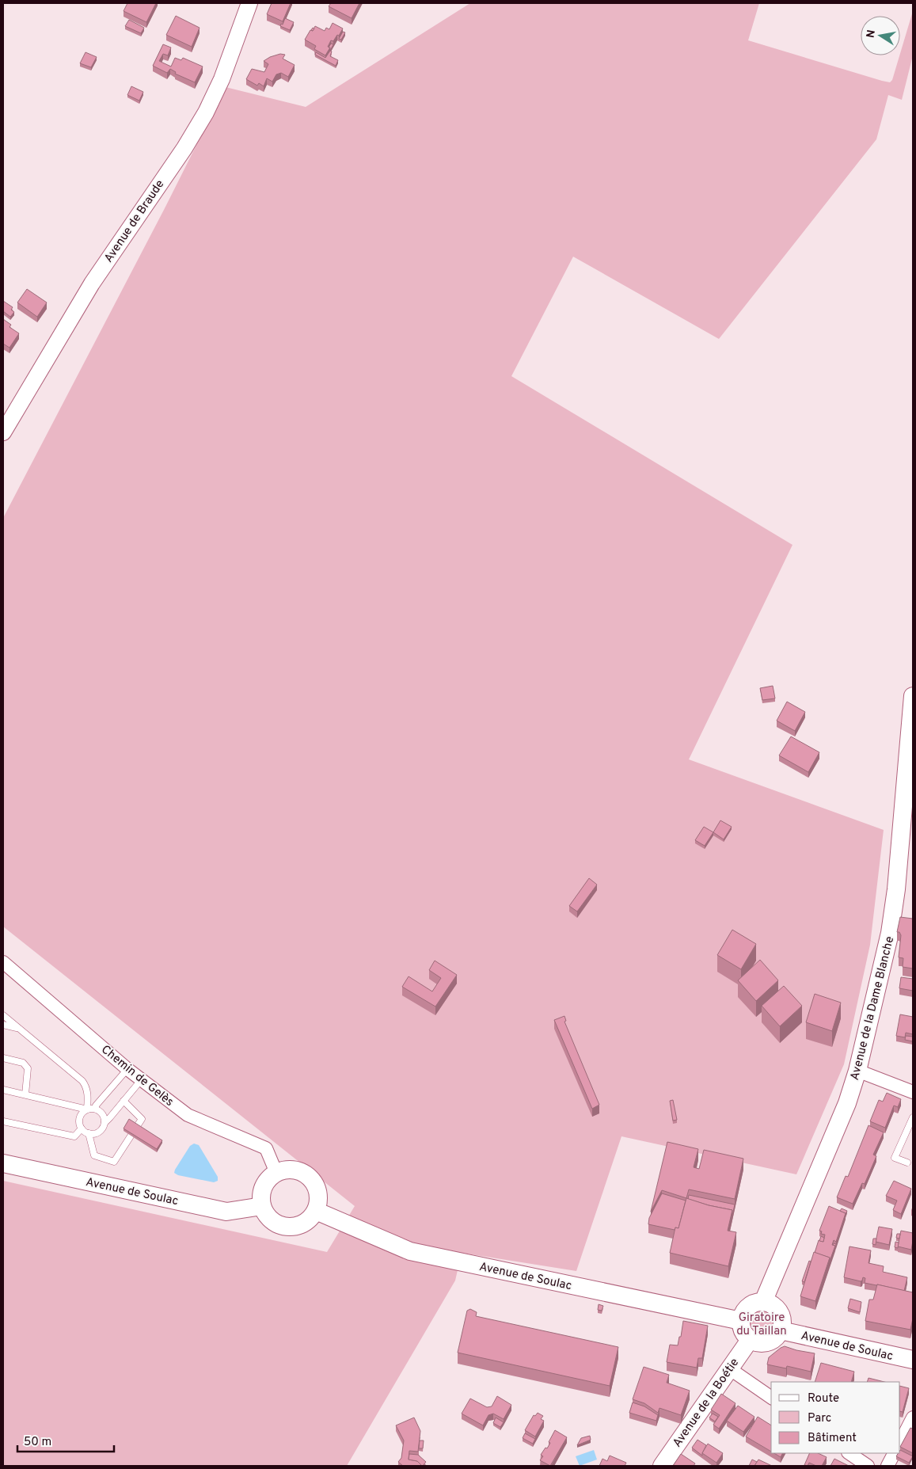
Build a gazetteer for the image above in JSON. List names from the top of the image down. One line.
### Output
{"streets":{"main road":["Avenue de la Dame Blanche","Avenue de Soulac","Avenue de la Boétie"],"street":["Avenue de Braude","Chemin de Gelès"]},"crossings":[["Avenue de la Dame Blanche","Avenue de Soulac"],["Avenue de la Dame Blanche","Avenue de la Boétie"],["Chemin de Gelès","Avenue de Soulac"],["Avenue de Soulac","Avenue de la Boétie"]],"parks":["Giratoire du Taillan"],"legend":["Route","Parc","Bâtiment"],"scale_bar":"50 m","north":"left"}
